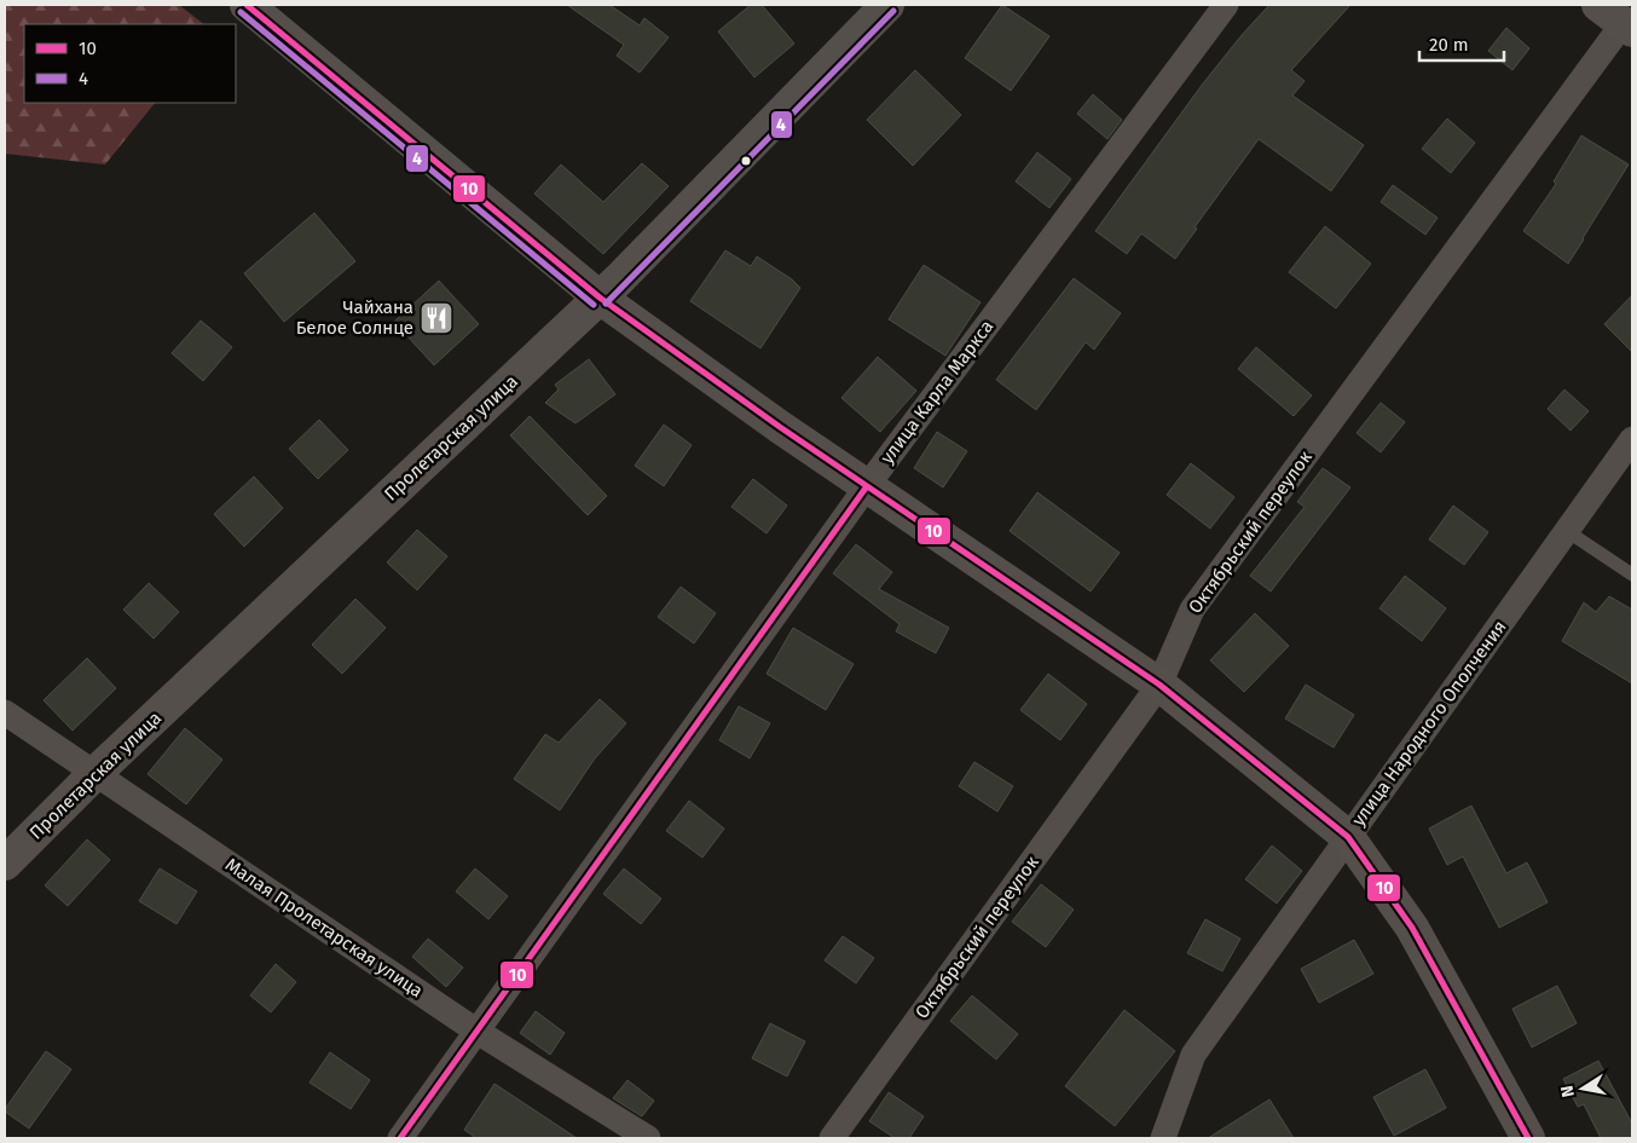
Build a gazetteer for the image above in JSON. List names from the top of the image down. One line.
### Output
{"streets":{"main road":["Пролетарская улица"],"street":["улица Карла Маркса","Октябрьский переулок","улица Народного Ополчения","Малая Пролетарская улица"]},"crossings":[["улица Карла Маркса","Малая Пролетарская улица"],["Пролетарская улица","Малая Пролетарская улица"]],"places":{"restaurant":["Чайхана Белое Солнце"]},"lines":["transit line 10","transit line 4"],"legend":["10","4"],"scale_bar":"20 m","north":"left"}
